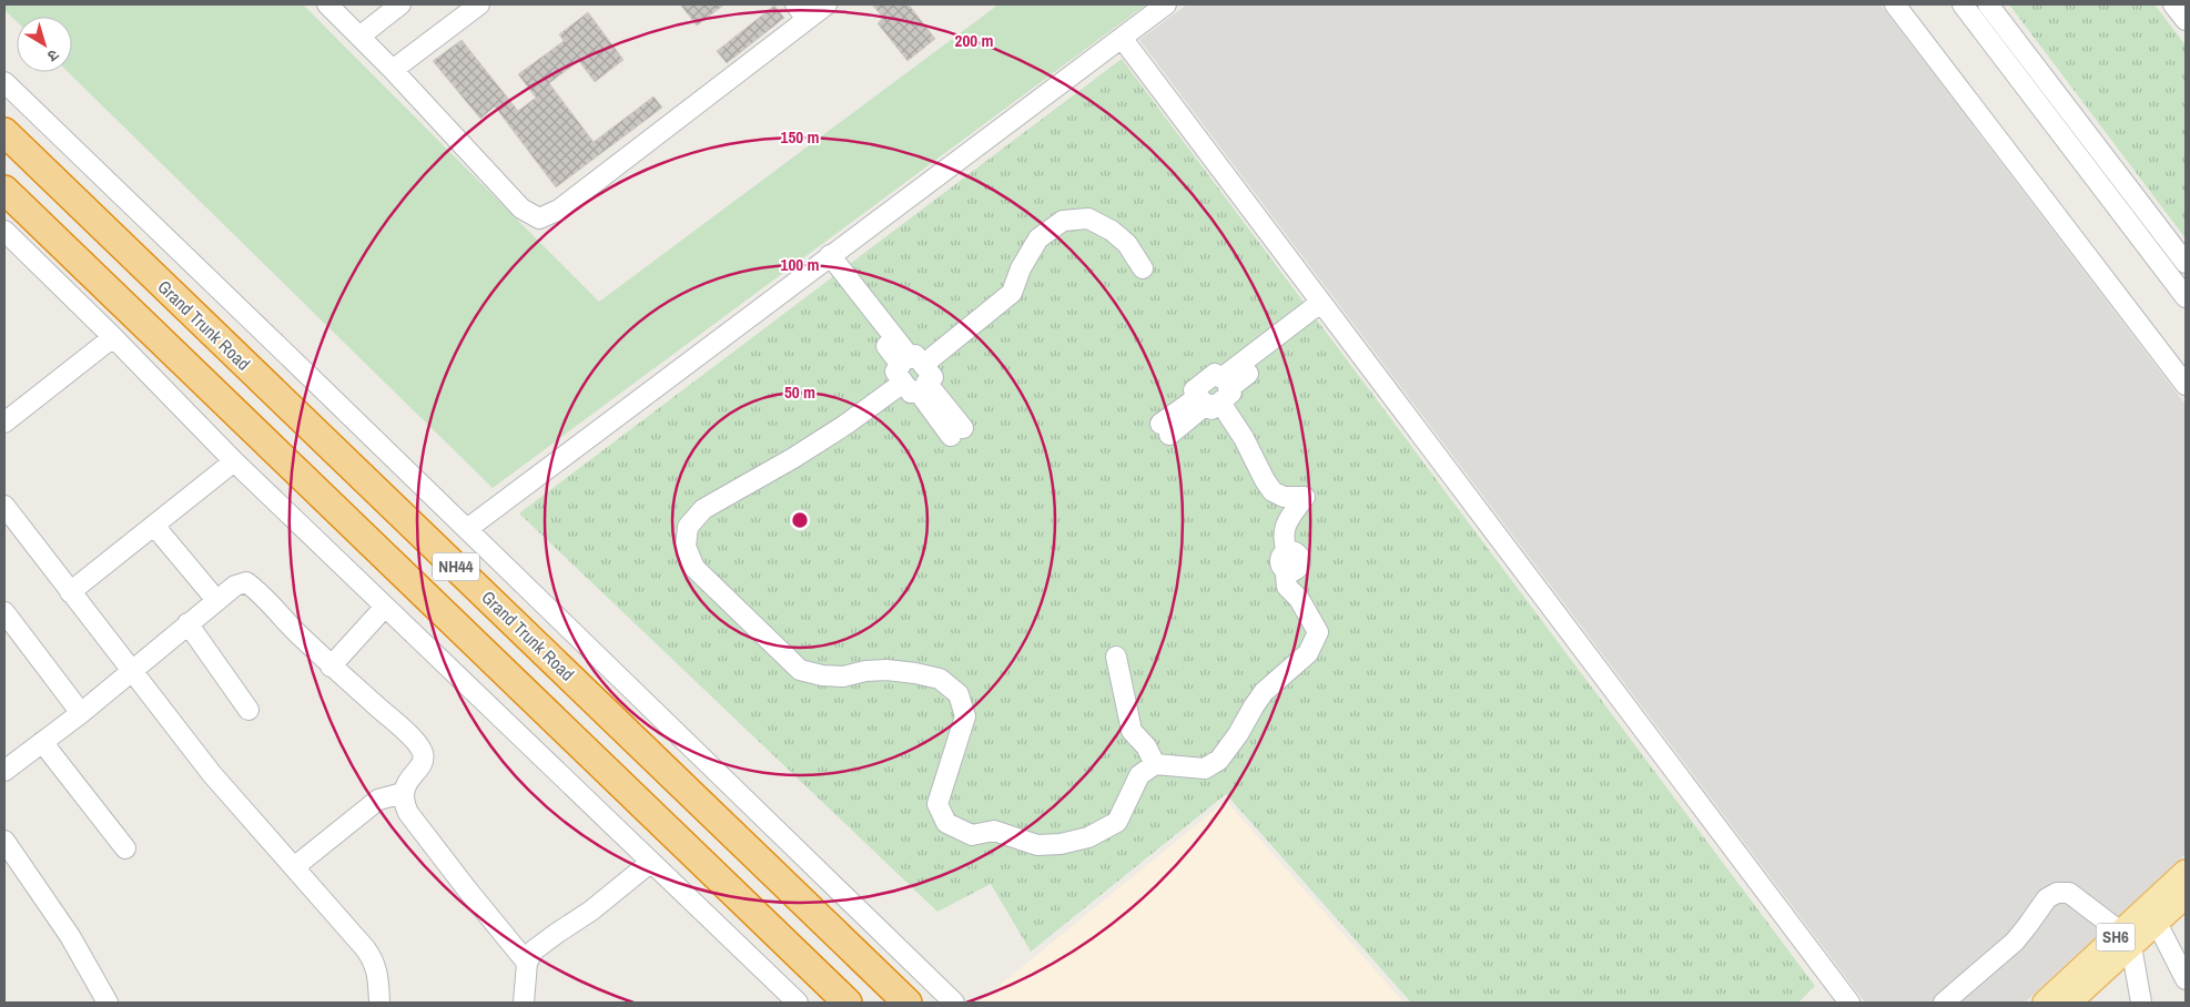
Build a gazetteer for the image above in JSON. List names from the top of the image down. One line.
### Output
{"streets":{"highway":["Grand Trunk Road","NH44"],"main road":["SH6"]},"north":"bottom right","rings":["200 m","150 m","100 m","50 m"]}
